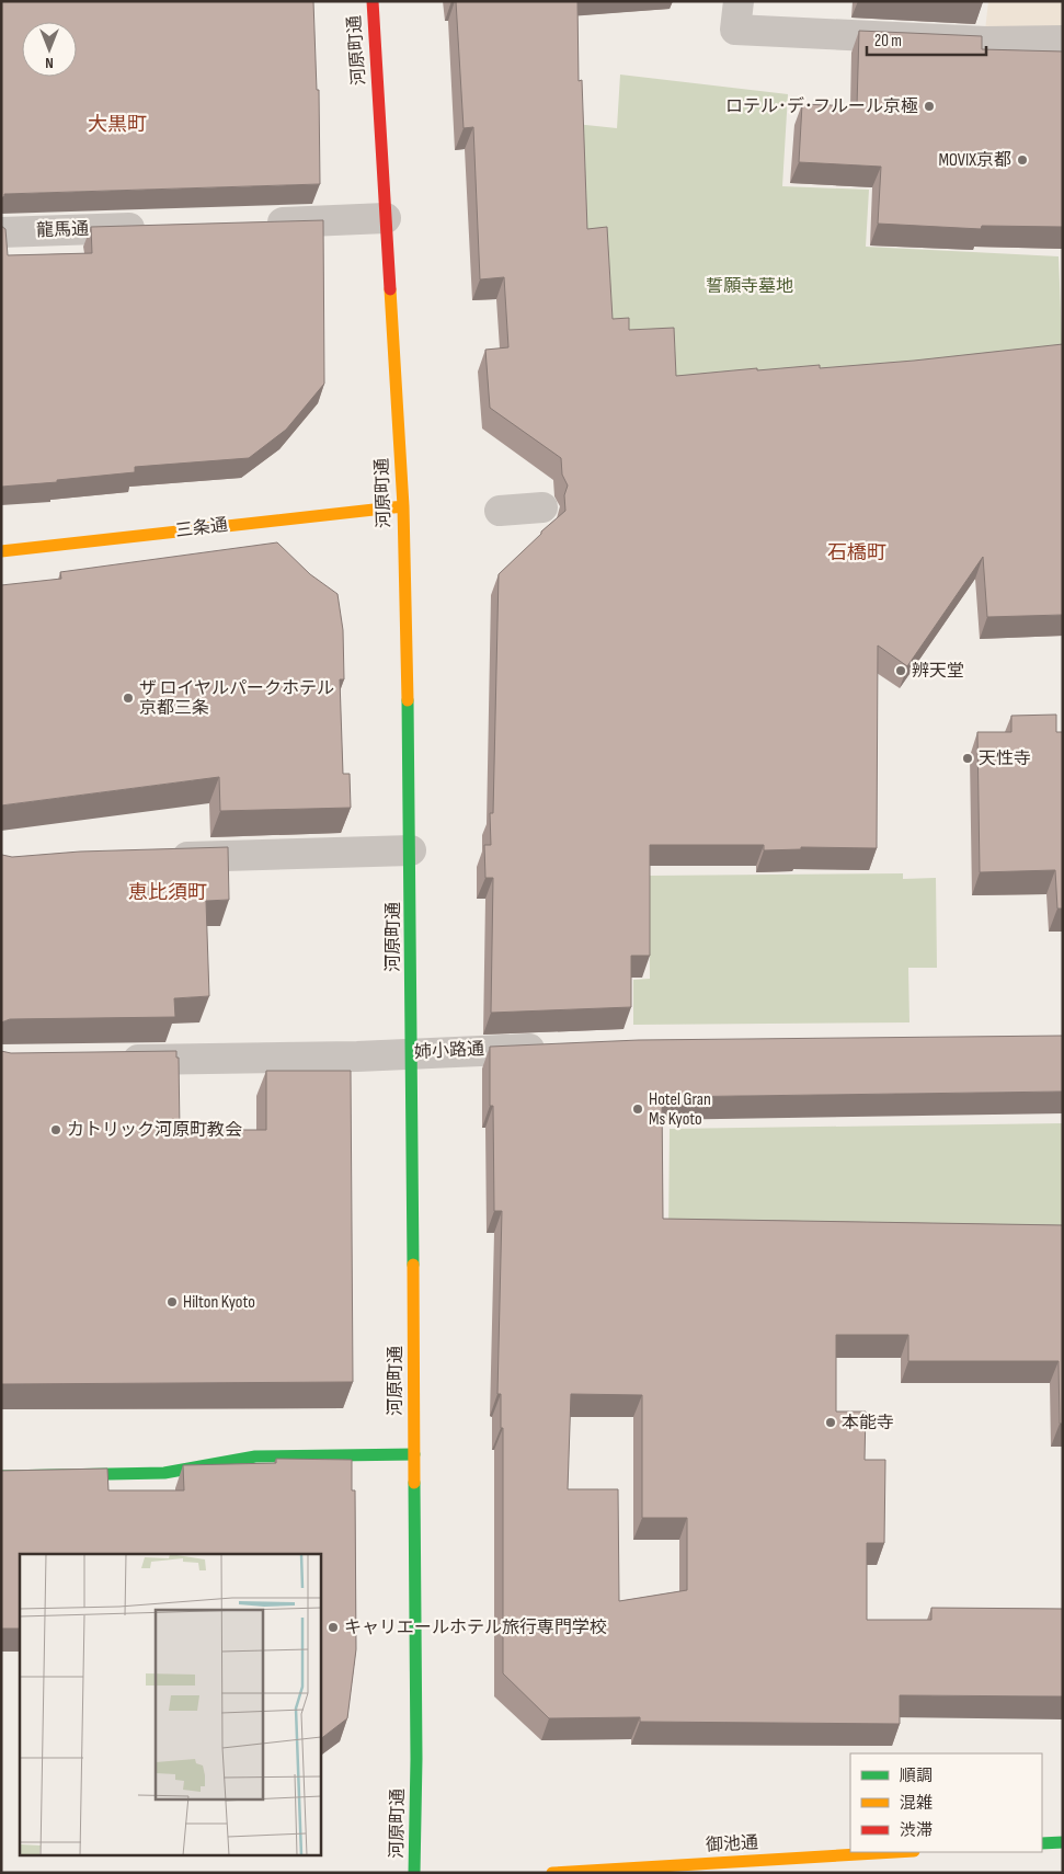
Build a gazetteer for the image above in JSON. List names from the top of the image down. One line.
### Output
{"streets":{"main road":["河原町通","三条通","御池通"],"street":["龍馬通","姉小路通"]},"crossings":[["河原町通","三条通"],["河原町通","姉小路通"]],"districts":["大黒町","石橋町","恵比須町"],"parks":["誓願寺墓地"],"places":["ロテル･デ･フルール京極","MOVIX京都","辨天堂","ザ ロイヤルパークホテル 京都三条","天性寺","Hotel Gran Ms Kyoto","カトリック河原町教会","Hilton Kyoto","本能寺","キャリエールホテル旅行専門学校"],"legend":["順調","混雑","渋滞"],"scale_bar":"20 m","north":"bottom"}
